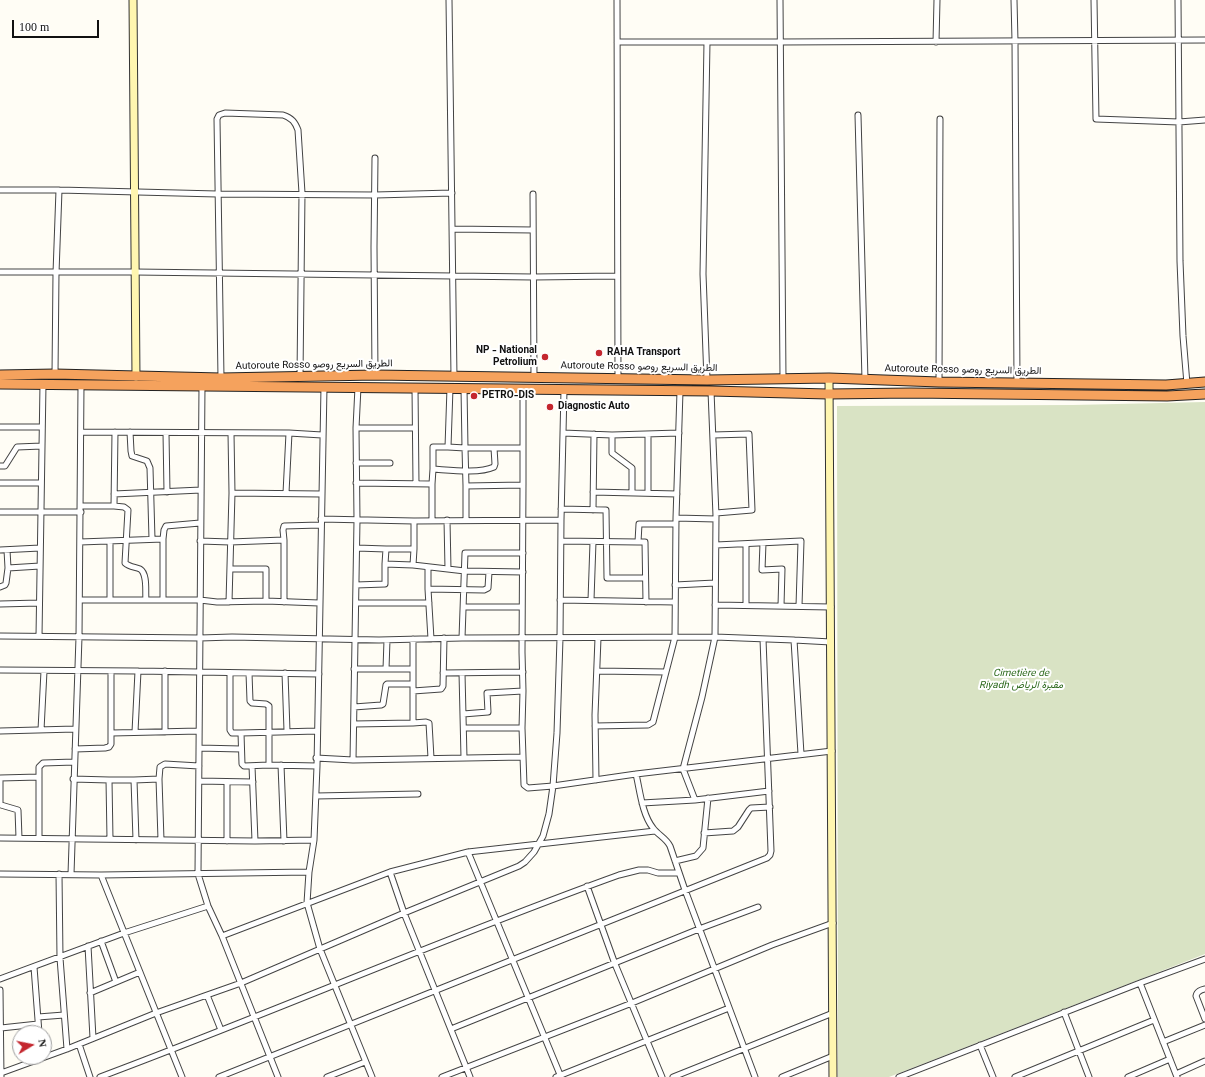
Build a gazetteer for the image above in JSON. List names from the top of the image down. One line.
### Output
{"streets":{"highway":["Autoroute Rosso الطريق السريع روصو"]},"parks":["Cimetière de Riyadh مقبرة الرياض"],"places":["RAHA Transport","NP - National Petrolium","PETRO-DIS","Diagnostic Auto"],"scale_bar":"100 m","north":"right"}
